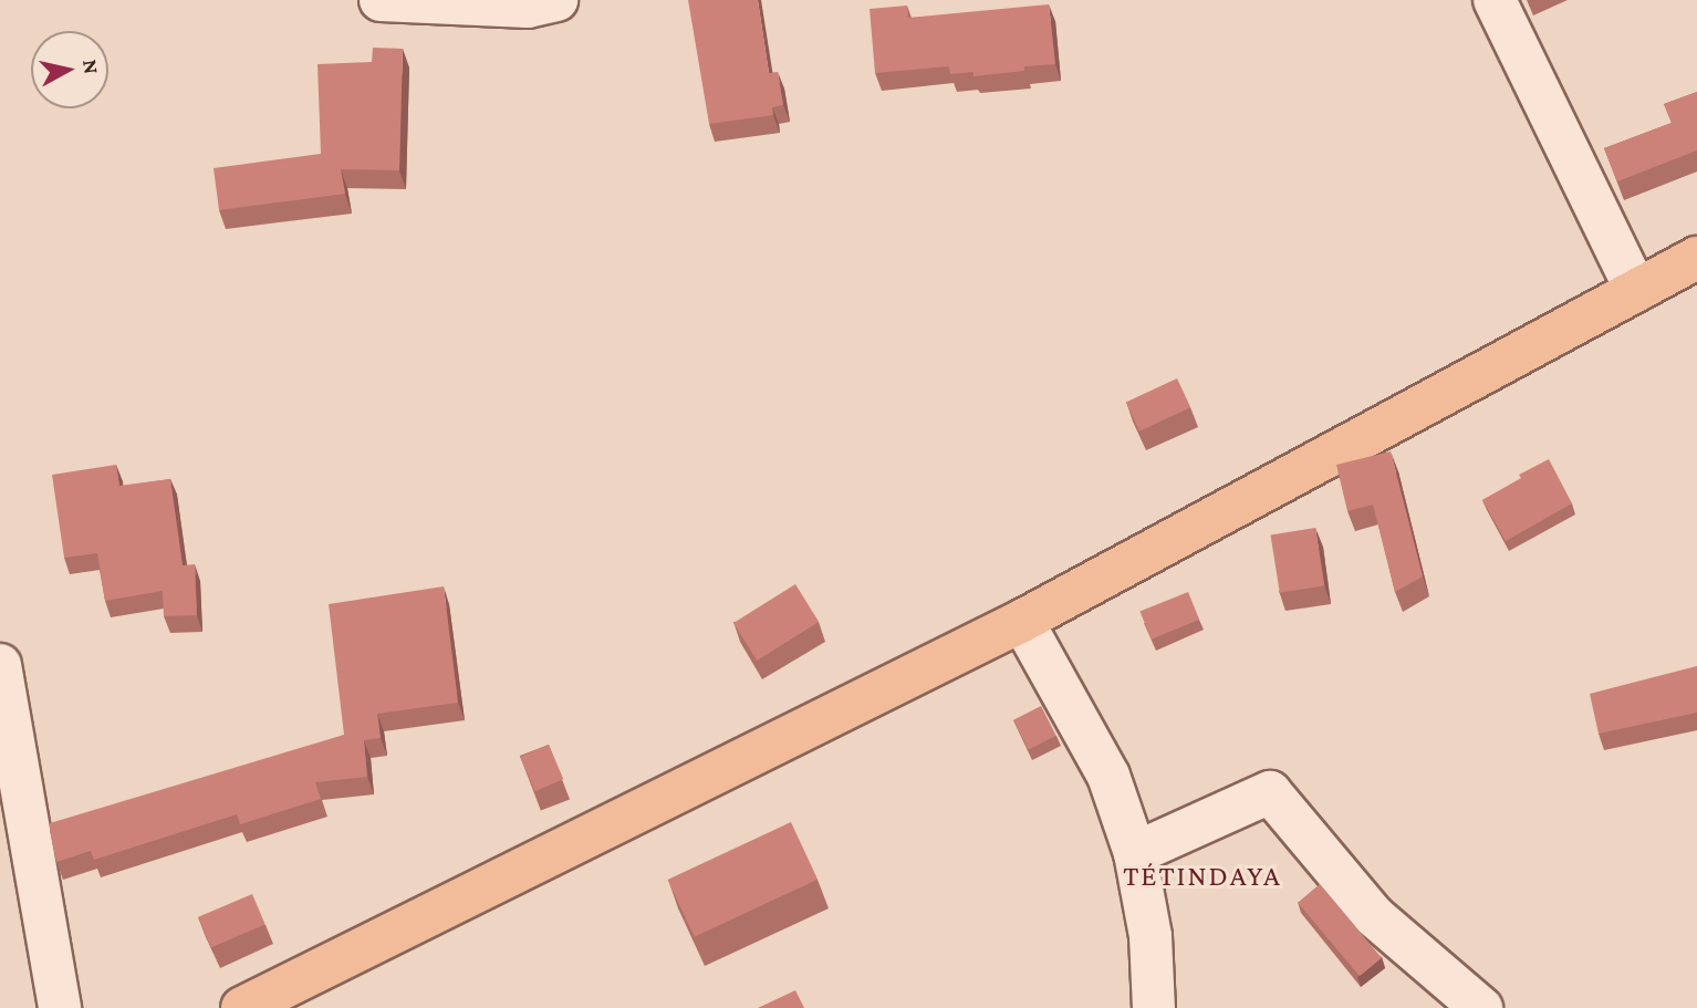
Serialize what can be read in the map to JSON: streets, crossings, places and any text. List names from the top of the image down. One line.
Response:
{"districts":["TÉTINDAYA"],"north":"right"}
